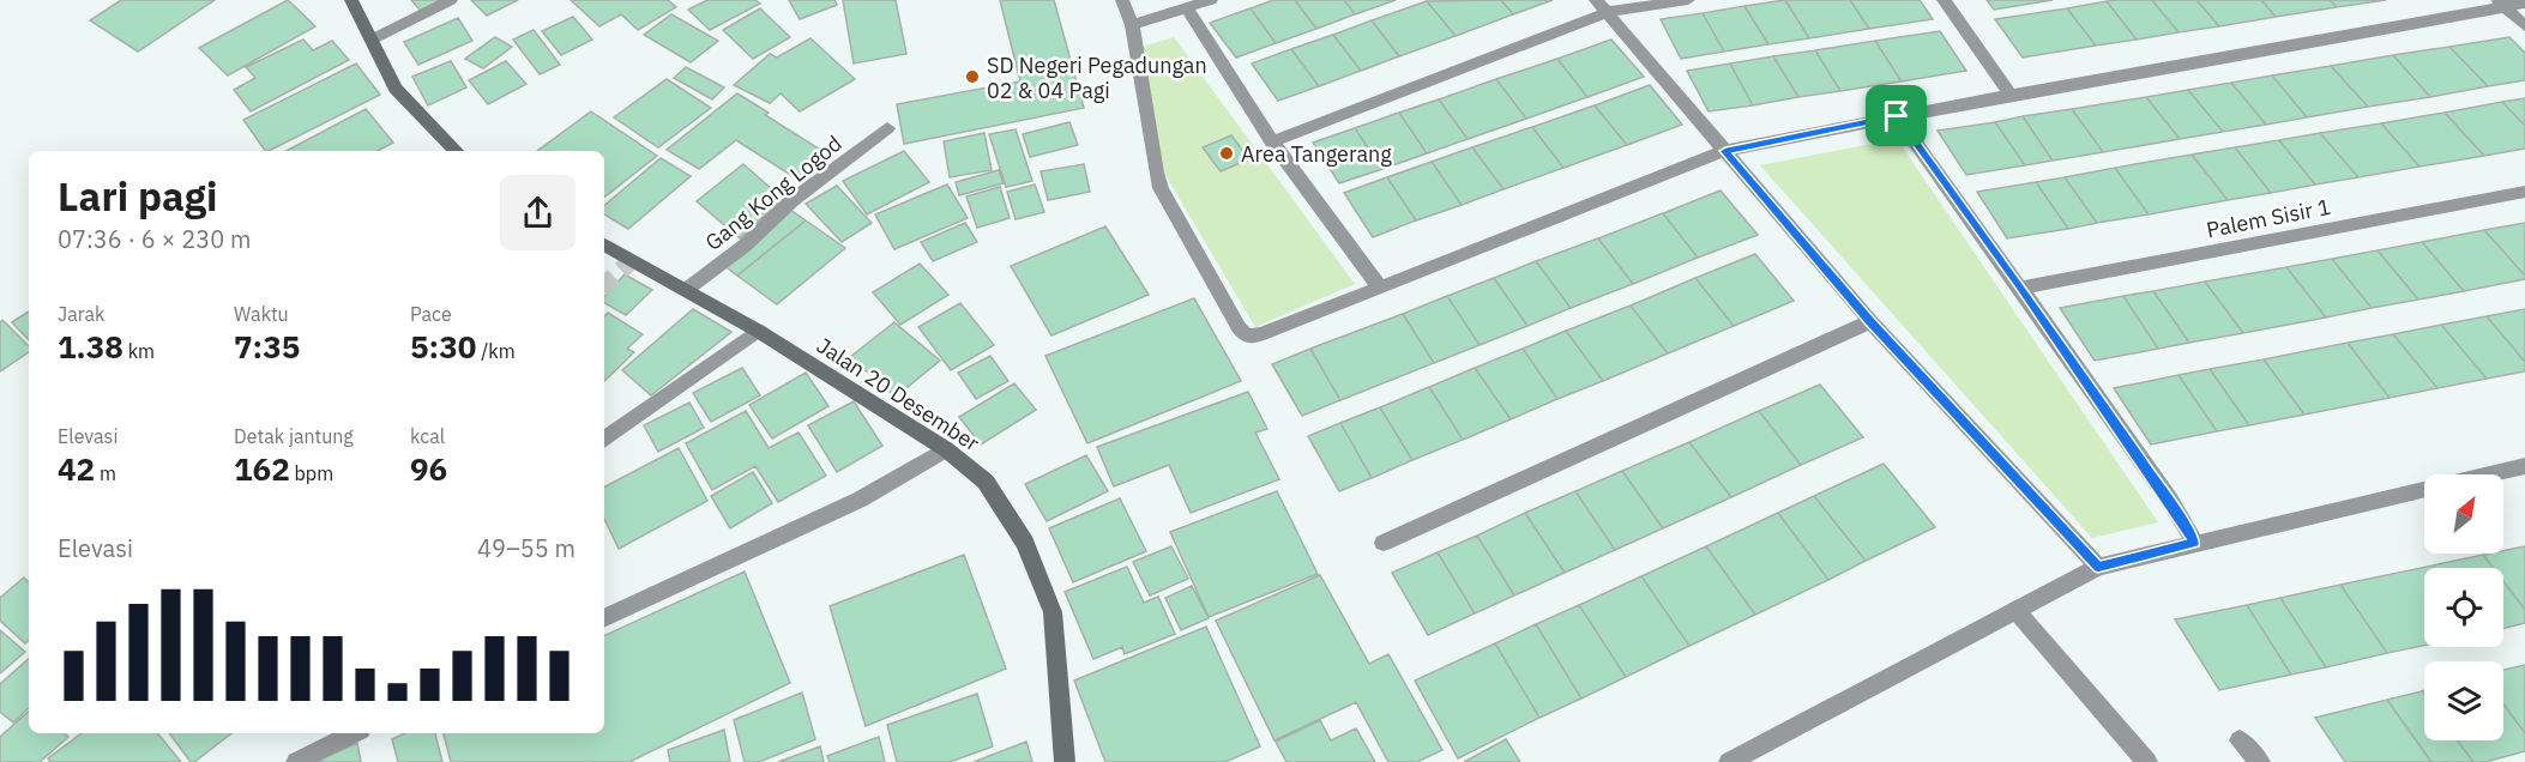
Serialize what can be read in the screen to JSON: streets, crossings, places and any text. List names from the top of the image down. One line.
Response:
{"streets":{"street":["Gang Kong Logod","Palem Sisir 1","Jalan 20 Desember"]},"crossings":[["Gang Kong Logod","Jalan 20 Desember"]],"places":["SD Negeri Pegadungan 02 & 04 Pagi","Area Tangerang"],"north":"top right","page":{"heading":["Lari pagi","07:36 · 6 × 230 m"],"stats":[["Jarak","1.38 km"],["Waktu","7:35"],["Pace","5:30 /km"],["Elevasi","42 m"],["Detak jantung","162 bpm"],["kcal","96"]],"chart":["Elevasi","49–55 m"]}}
